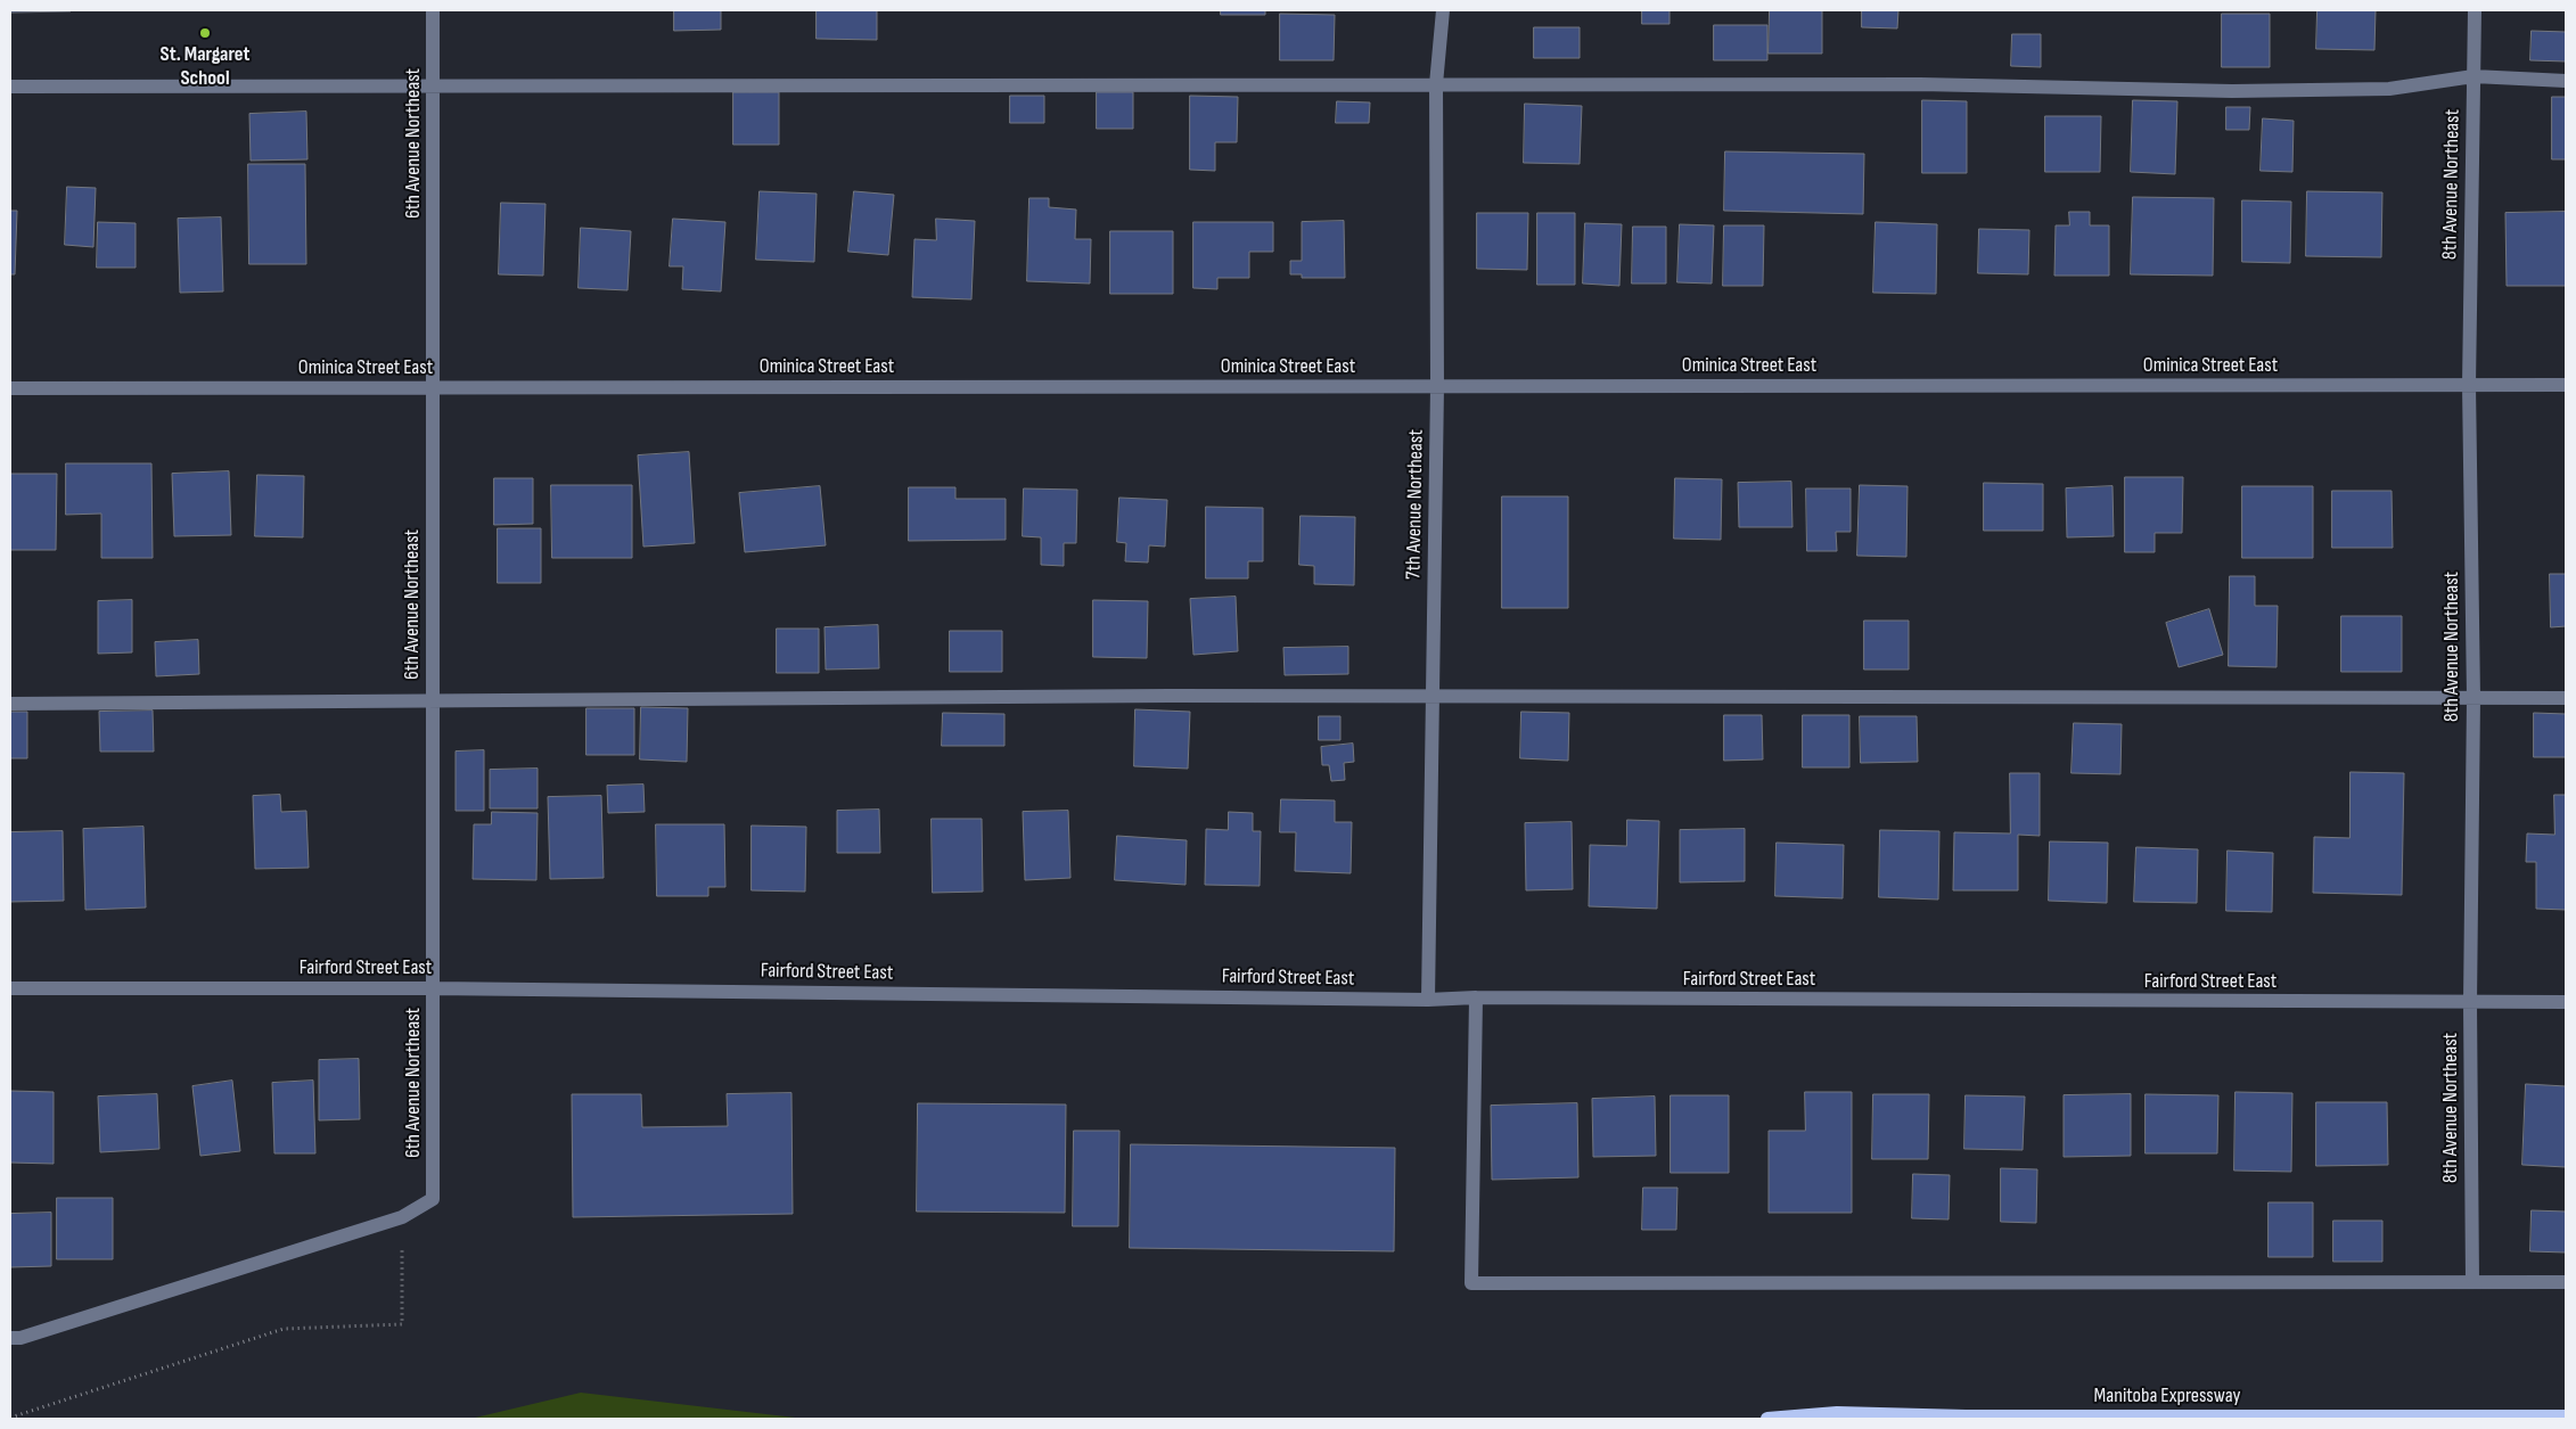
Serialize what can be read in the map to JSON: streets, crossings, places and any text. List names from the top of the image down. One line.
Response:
{"streets":{"main road":["Manitoba Expressway"],"street":["6th Avenue Northeast","8th Avenue Northeast","Ominica Street East","7th Avenue Northeast","Fairford Street East"]},"crossings":[["6th Avenue Northeast","Ominica Street East"],["6th Avenue Northeast","Fairford Street East"],["8th Avenue Northeast","Ominica Street East"],["8th Avenue Northeast","Fairford Street East"],["Ominica Street East","7th Avenue Northeast"],["7th Avenue Northeast","Fairford Street East"]],"places":["St. Margaret School"]}
